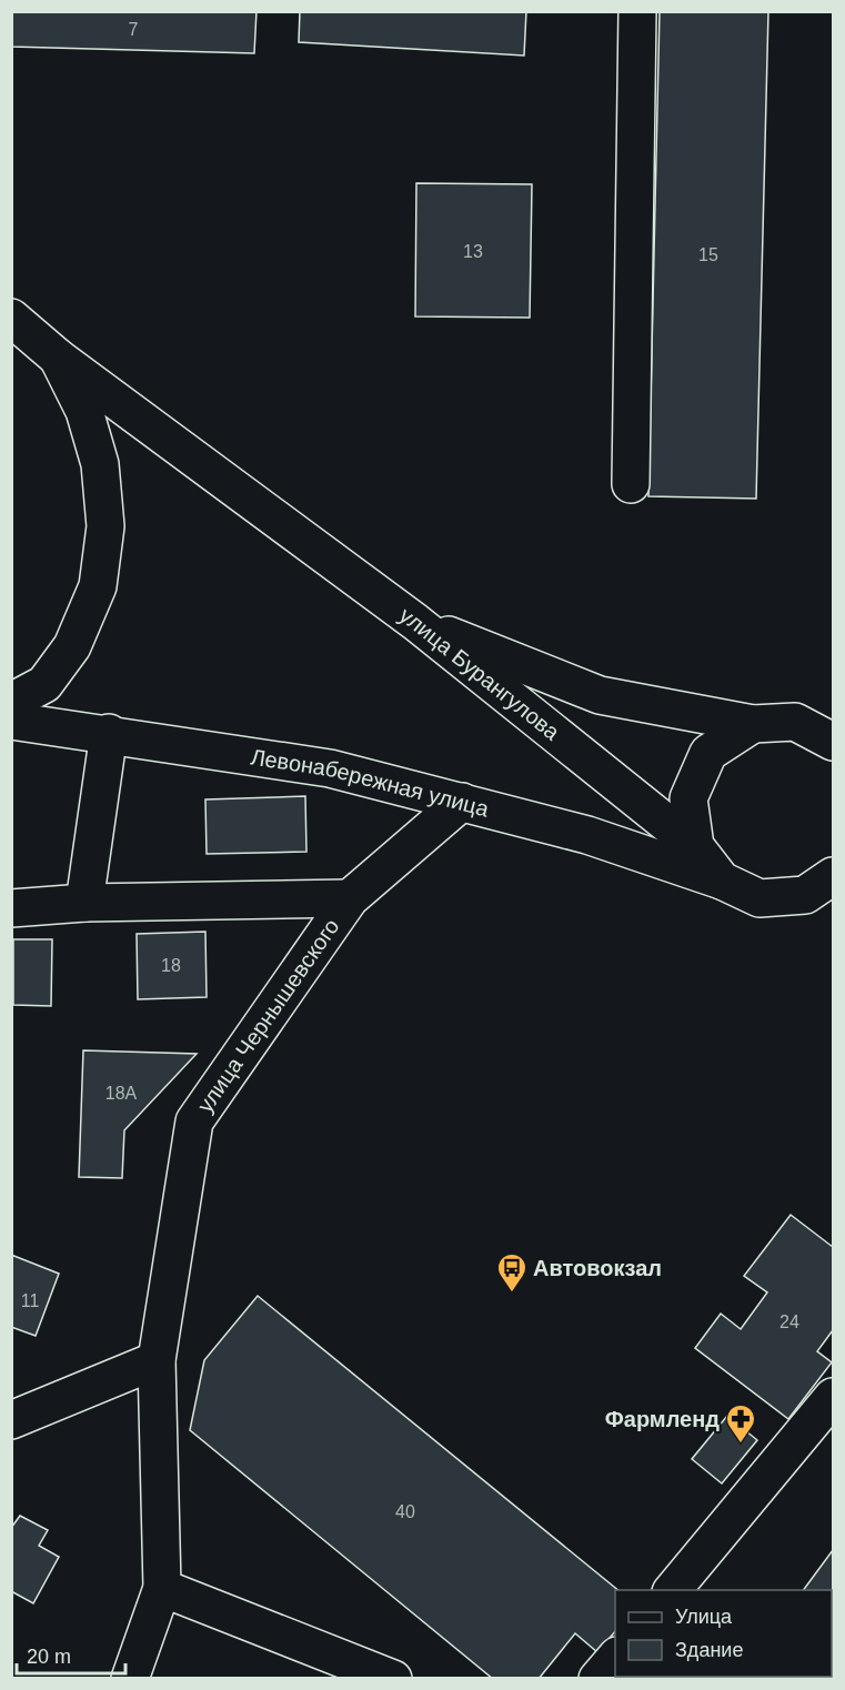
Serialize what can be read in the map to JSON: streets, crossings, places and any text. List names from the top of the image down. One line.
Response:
{"streets":{"street":["улица Бурангулова","Левонабережная улица","улица Чернышевского"]},"crossings":[["улица Бурангулова","Левонабережная улица"],["Левонабережная улица","улица Чернышевского"]],"places":{"bus stop":["Автовокзал"],"pharmacy":["Фармленд"]},"house_numbers":["7","13","15","18","18А","11","24","40"],"legend":["Улица","Здание"],"scale_bar":"20 m"}
